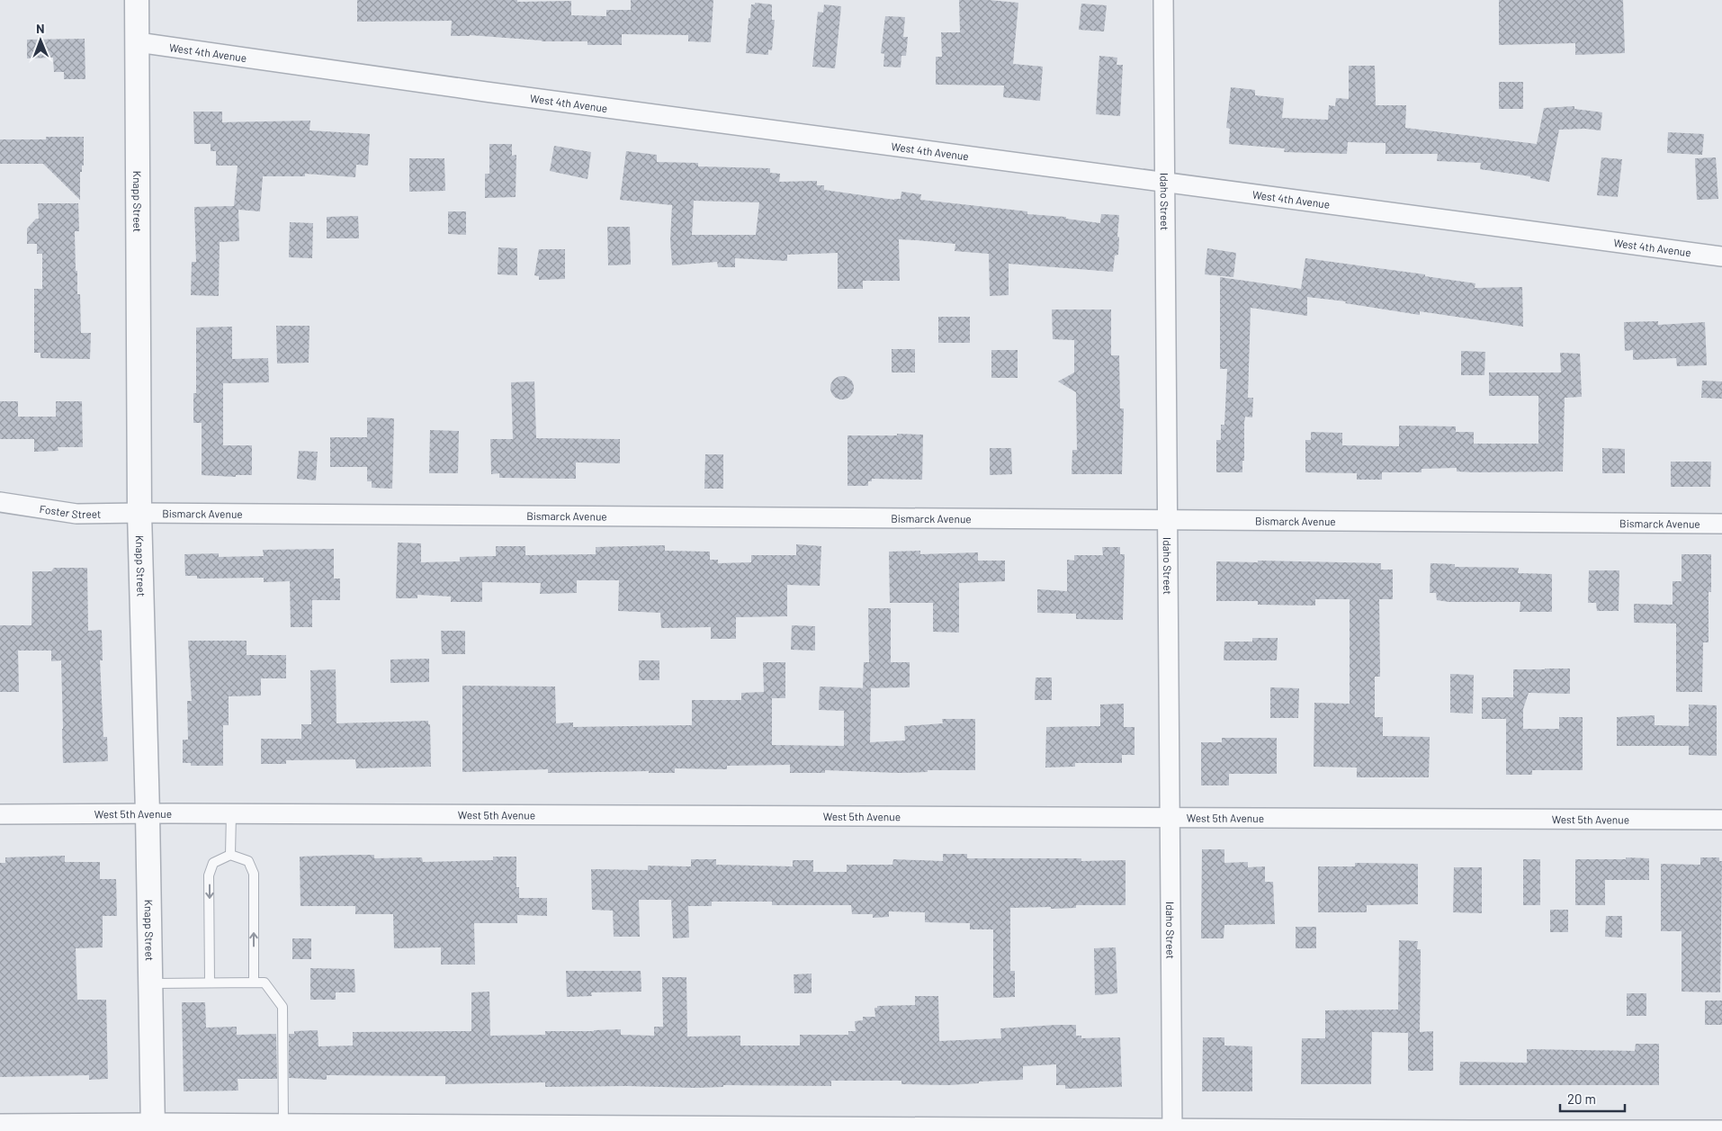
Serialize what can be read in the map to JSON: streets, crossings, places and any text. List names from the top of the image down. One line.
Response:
{"streets":{"street":["West 4th Avenue","Knapp Street","Idaho Street","Foster Street","Bismarck Avenue","West 5th Avenue"]},"crossings":[["West 4th Avenue","Knapp Street"],["West 4th Avenue","Idaho Street"],["Knapp Street","Foster Street"],["Knapp Street","Bismarck Avenue"],["Knapp Street","West 5th Avenue"],["Idaho Street","Bismarck Avenue"],["Idaho Street","West 5th Avenue"],["Foster Street","Bismarck Avenue"]],"scale_bar":"20 m","north":"top"}
